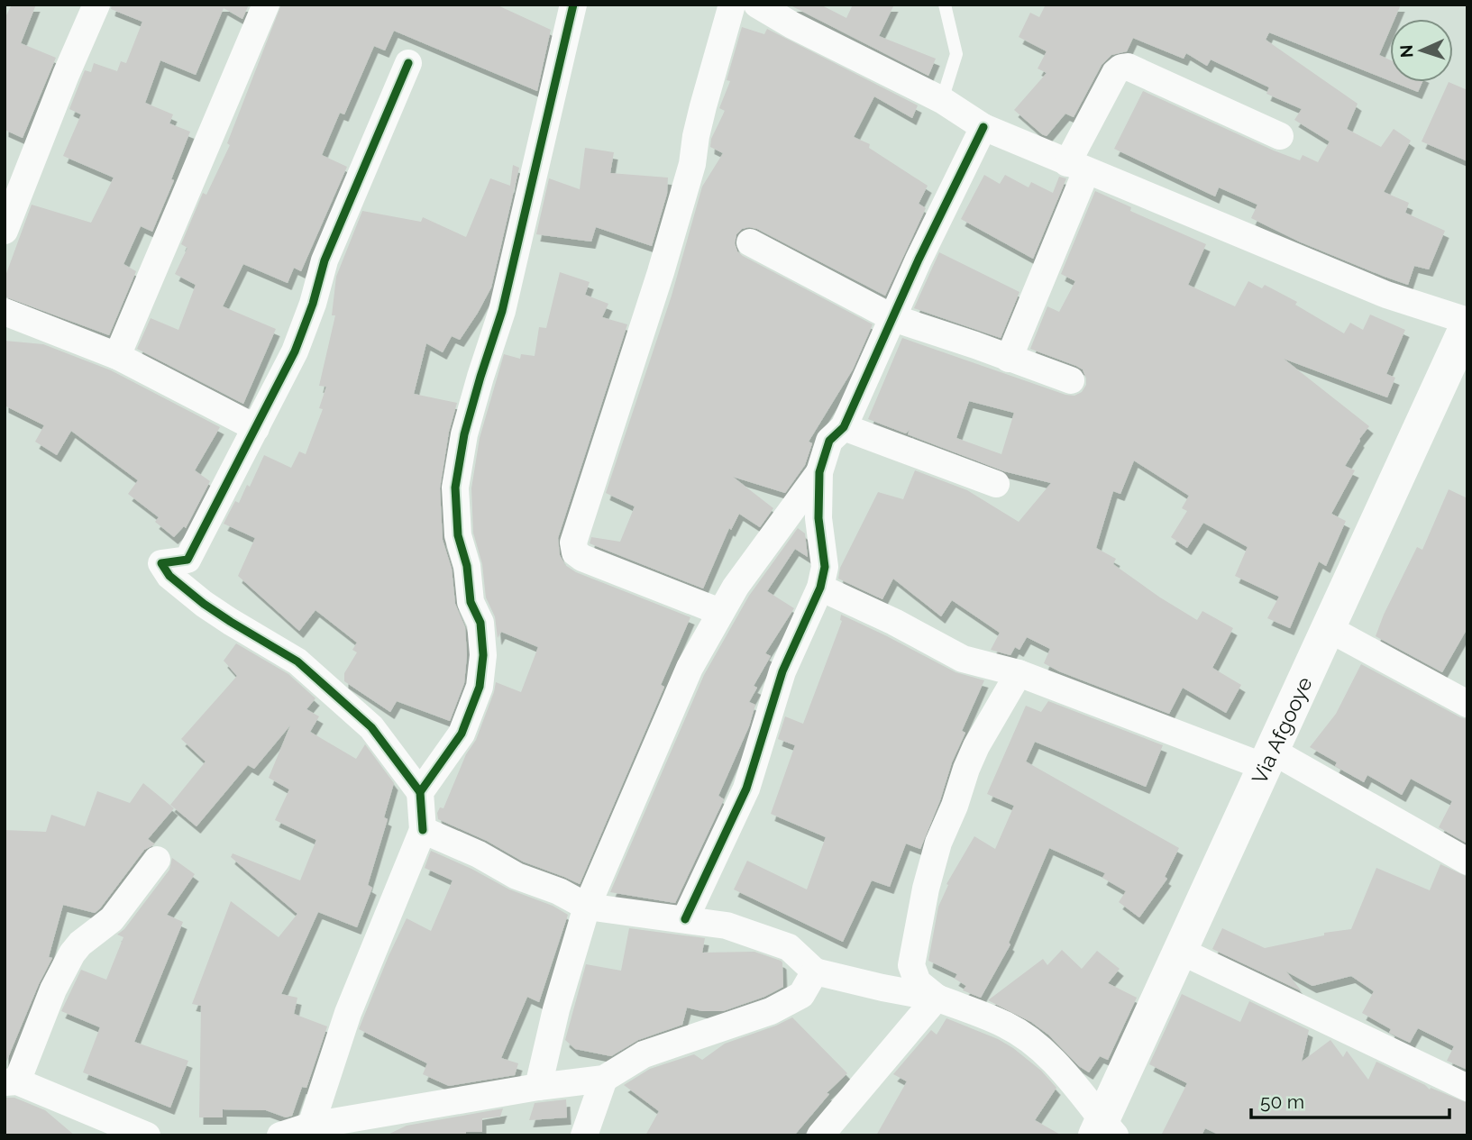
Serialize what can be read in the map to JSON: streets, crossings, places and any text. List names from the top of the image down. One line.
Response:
{"streets":{"main road":["Via Afgooye"]},"scale_bar":"50 m","north":"left"}
